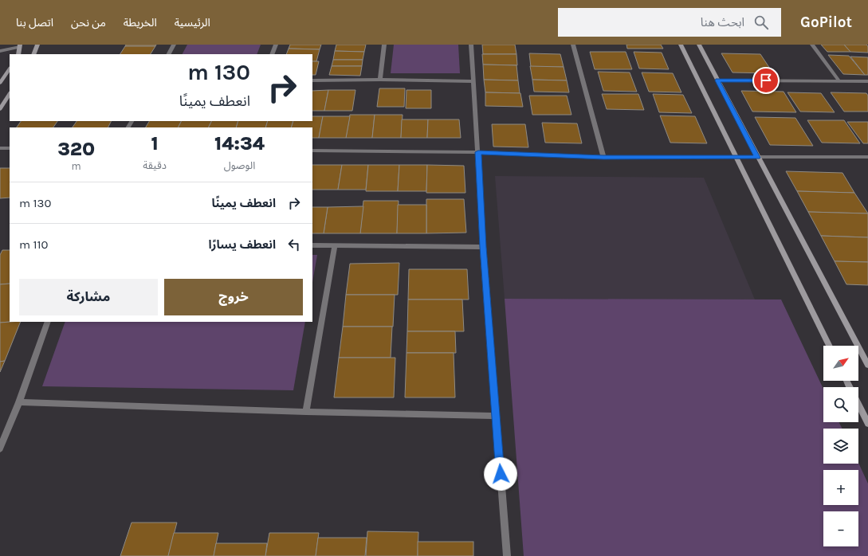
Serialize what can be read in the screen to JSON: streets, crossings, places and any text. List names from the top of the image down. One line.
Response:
{"north":"top right","page":{"header":"GoPilot","search":"ابحث هنا","nav":["الرئيسية","الخريطة","من نحن","اتصل بنا"],"turn":["130 m","انعطف يمينًا"],"eta":["14:34","الوصول","1","دقيقة","320","m"],"list":[{"name":"انعطف يمينًا","value":"130 m"},{"name":"انعطف يسارًا","value":"110 m"}],"buttons":["خروج","مشاركة"],"map_buttons":["+","−"]}}
